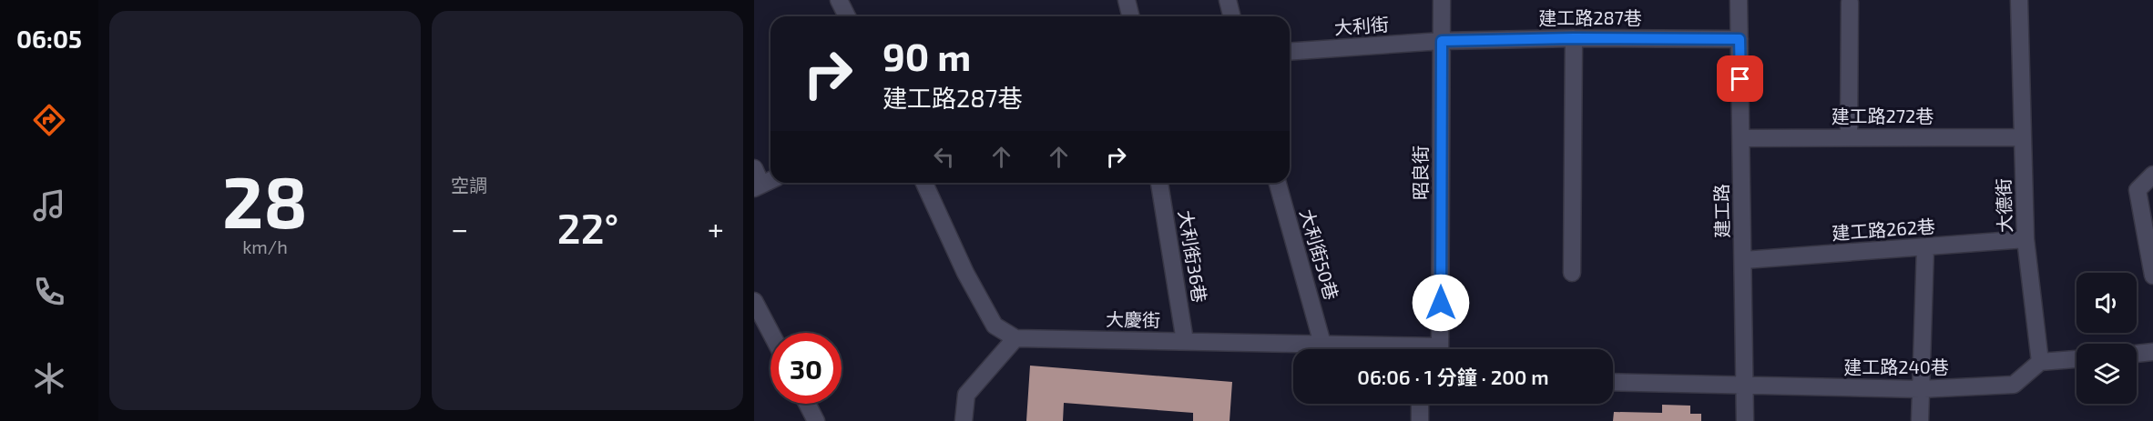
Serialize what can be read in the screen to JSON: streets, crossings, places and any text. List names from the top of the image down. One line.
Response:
{"streets":{"street":["建工路287巷","大利街","建工路272巷","昭良街","大德街","建工路","建工路262巷","大利街50巷","大利街36巷","大慶街","建工路240巷"]},"crossings":[["建工路287巷","大利街"],["建工路287巷","昭良街"],["建工路287巷","建工路"],["大利街","昭良街"],["建工路272巷","大德街"],["建工路272巷","建工路"],["大德街","建工路262巷"],["大德街","建工路240巷"],["建工路","建工路262巷"],["建工路","建工路240巷"],["大利街50巷","大慶街"],["大利街36巷","大慶街"]],"page":{"tabs":"06:05","tile":[["28","km/h"],"空調"],"turn":["90 m","建工路287巷"],"heat":["−","22°","+"],"limit":"30","trip":"06:06 · 1 分鐘 · 200 m"}}
